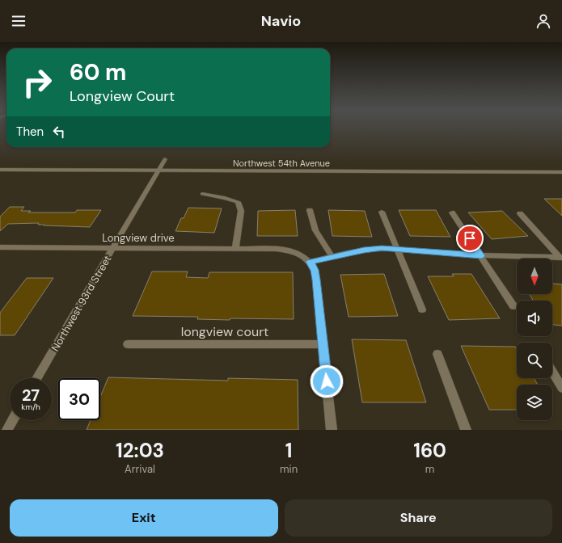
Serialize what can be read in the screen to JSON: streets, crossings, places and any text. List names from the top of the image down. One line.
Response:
{"streets":{"street":["Northwest 54th Avenue","Longview drive","Northwest 93rd Street","longview court"]},"crossings":[["Northwest 54th Avenue","Northwest 93rd Street"],["Longview drive","Northwest 93rd Street"]],"north":"bottom","page":{"header":"Navio","turn":["60 m","Longview Court"],"then":"Then","speed":"27 km/h","limit":"30","eta":["12:03","Arrival","1","min","160","m"],"buttons":["Exit","Share"]}}
